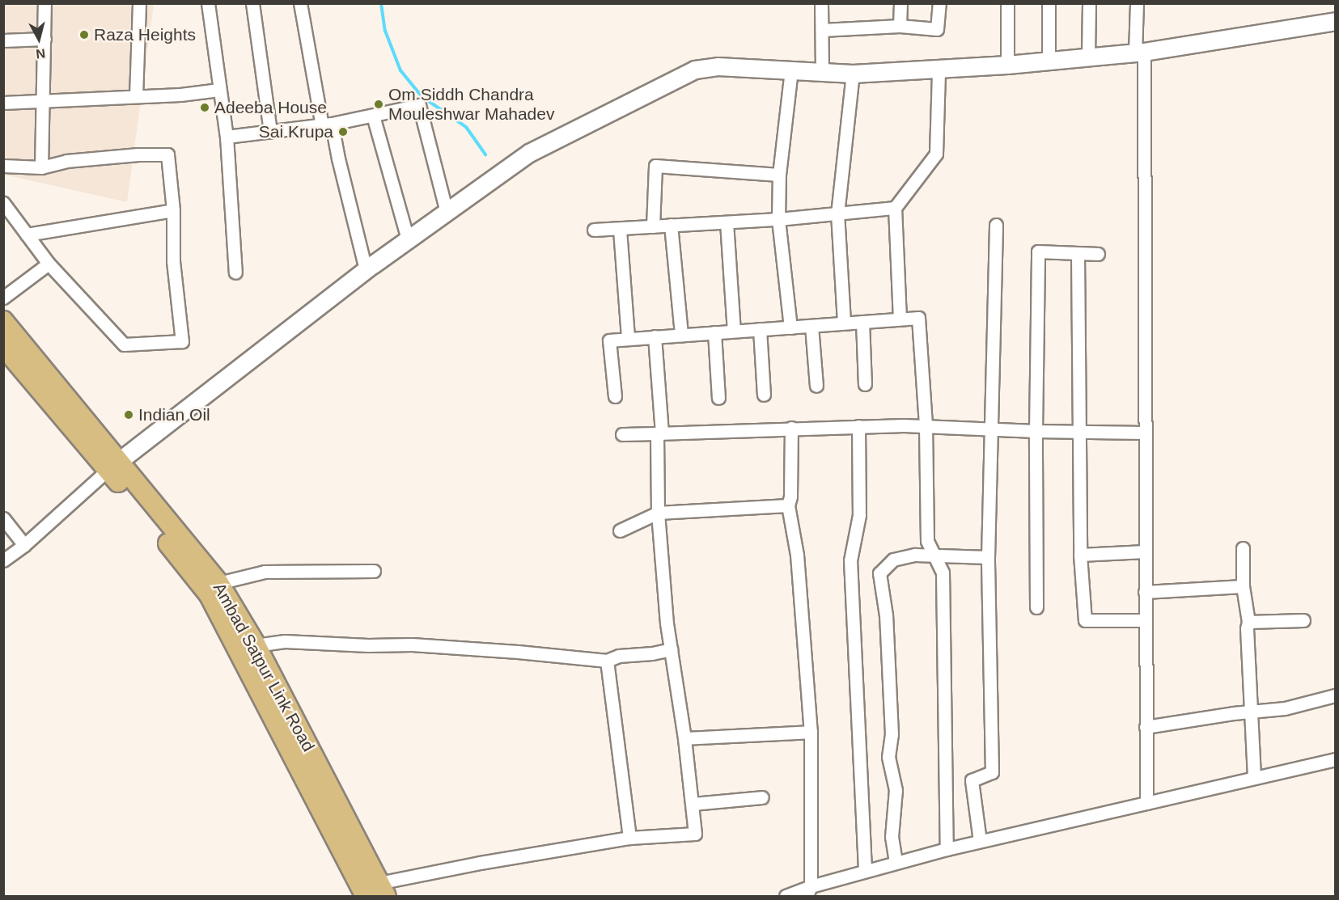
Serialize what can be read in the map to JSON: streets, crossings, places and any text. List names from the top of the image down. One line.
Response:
{"streets":{"main road":["Ambad Satpur Link Road"]},"places":["Raza Heights","Om Siddh Chandra Mouleshwar Mahadev","Adeeba House","Sai Krupa","Indian Oil"],"north":"bottom"}
